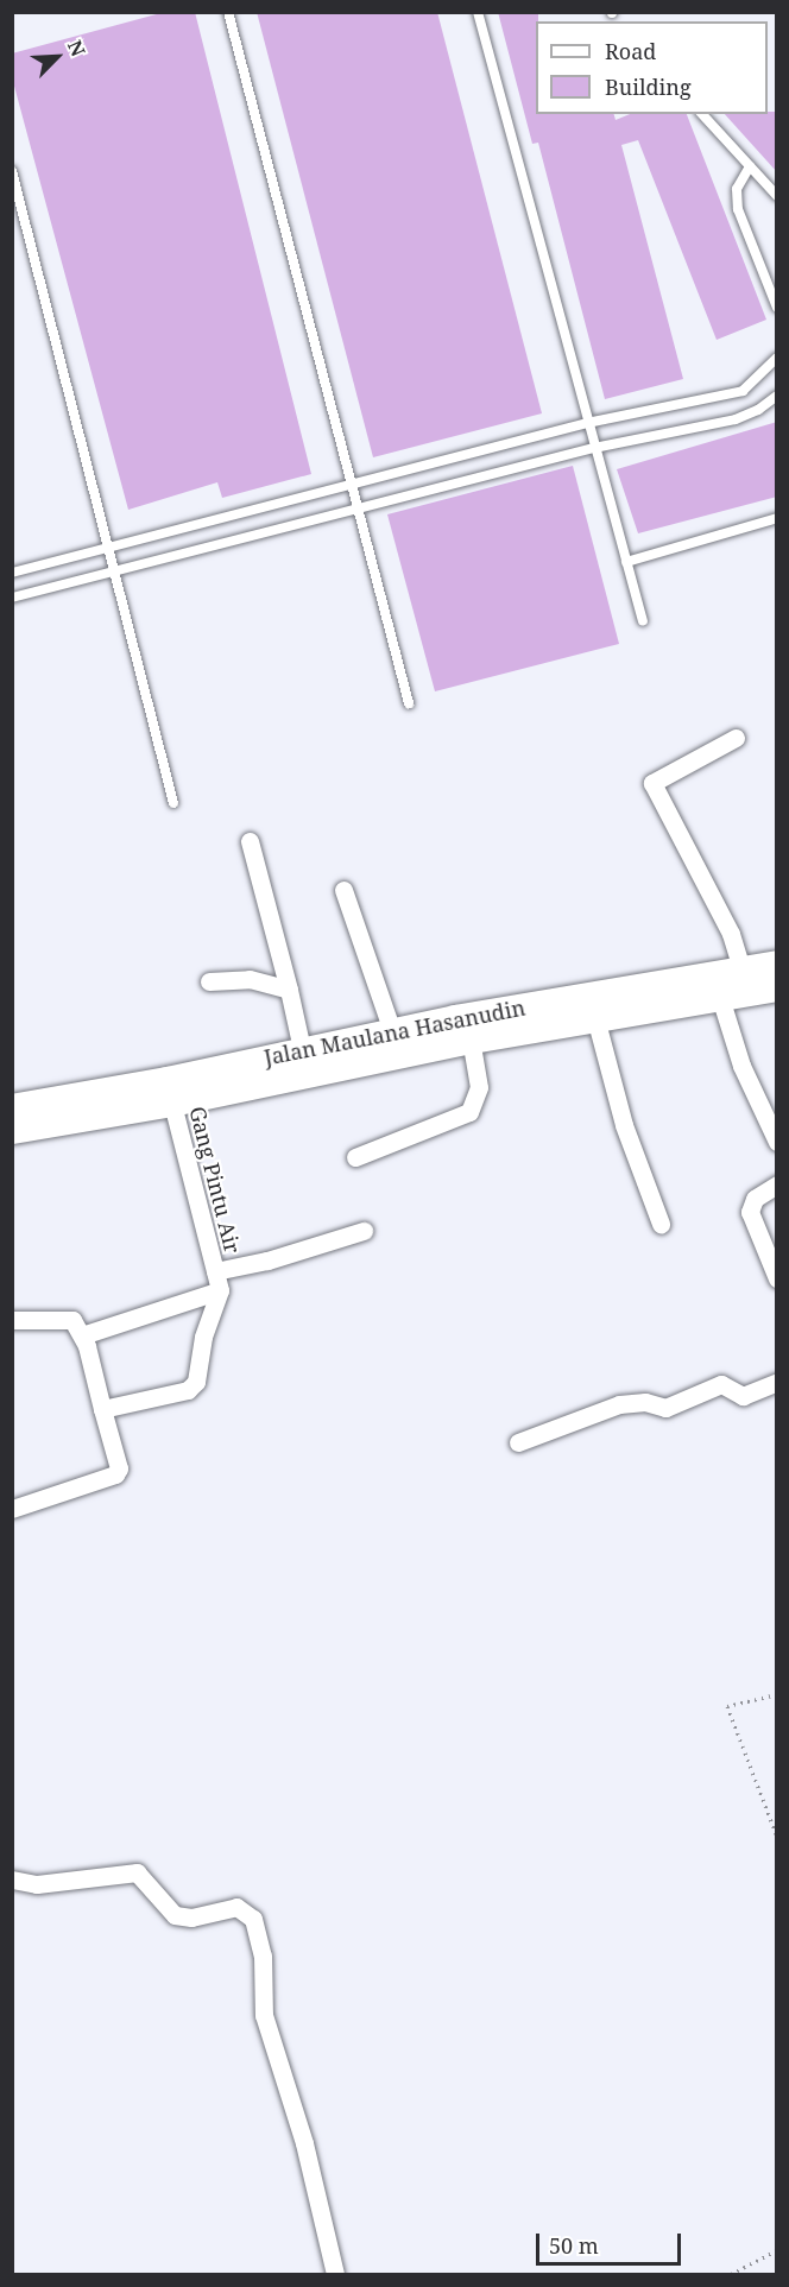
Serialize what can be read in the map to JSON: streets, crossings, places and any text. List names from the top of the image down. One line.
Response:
{"streets":{"street":["Jalan Maulana Hasanudin","Gang Pintu Air"]},"crossings":[["Jalan Maulana Hasanudin","Gang Pintu Air"]],"legend":["Road","Building"],"scale_bar":"50 m","north":"top right"}
